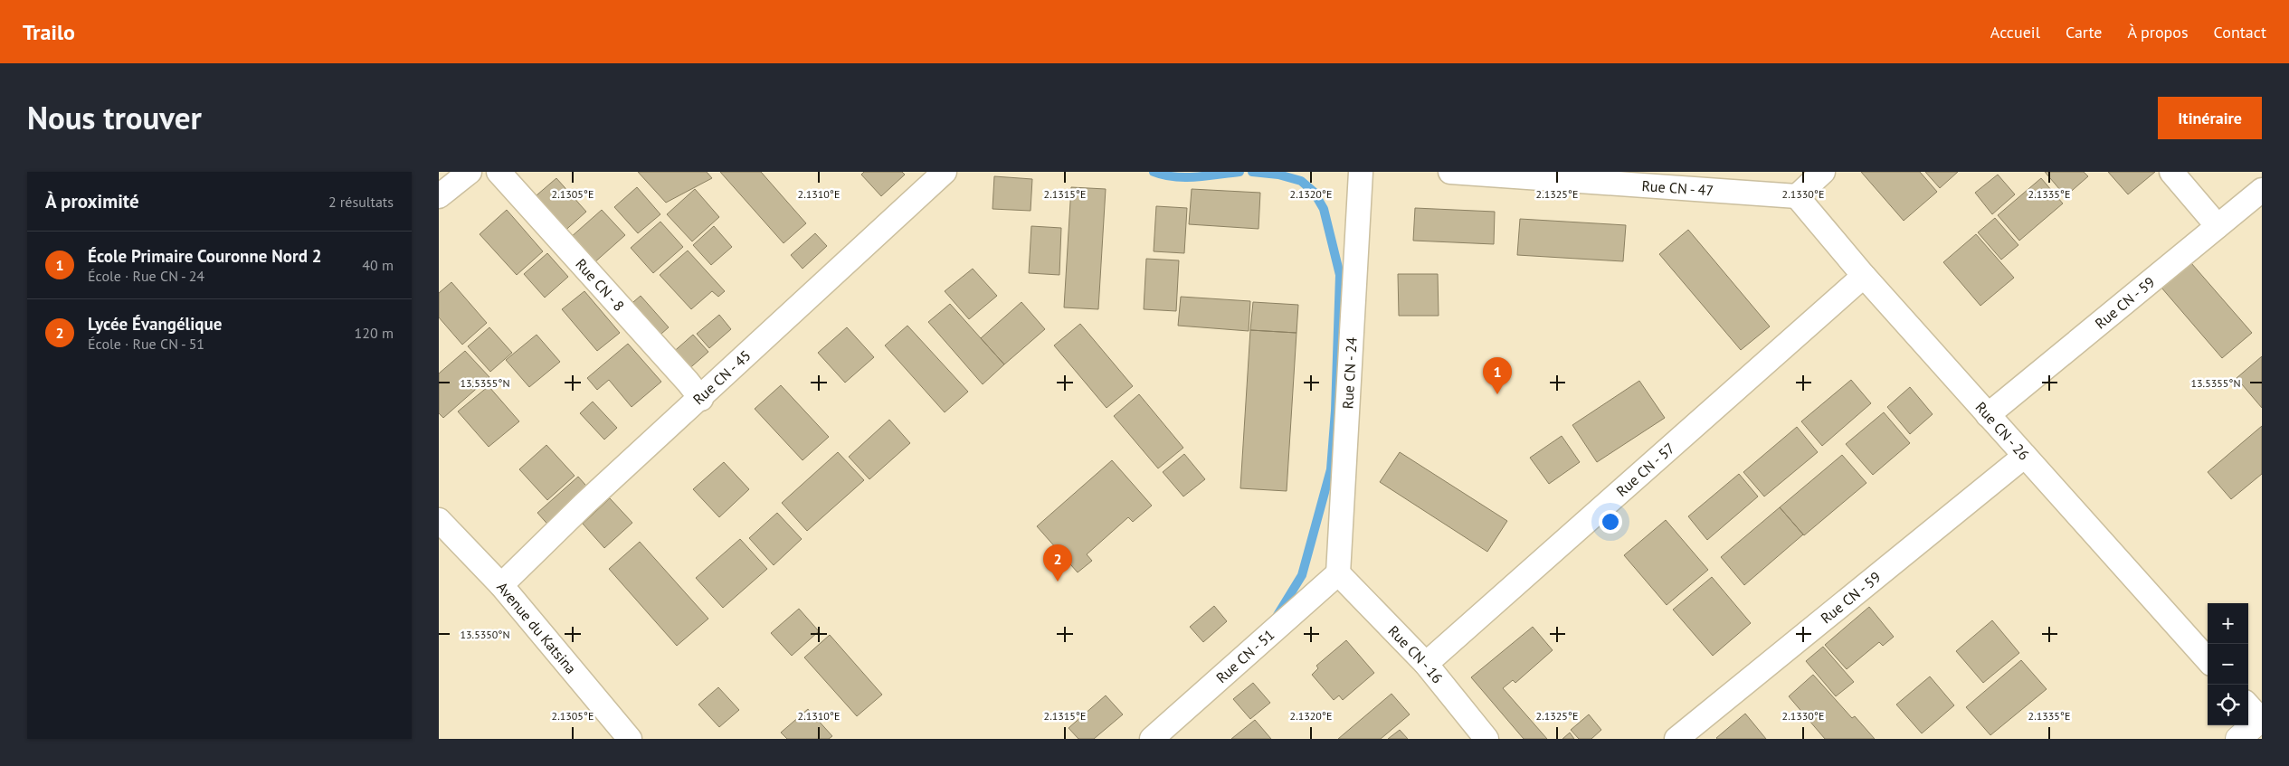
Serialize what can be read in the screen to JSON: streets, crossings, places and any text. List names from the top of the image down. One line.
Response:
{"streets":{"street":["Rue CN - 47","Rue CN - 8","Rue CN - 59","Rue CN - 24","Rue CN - 45","Rue CN - 26","Rue CN - 57","Avenue du Katsina","Rue CN - 16","Rue CN - 51"]},"crossings":[["Rue CN - 47","Rue CN - 26"],["Rue CN - 8","Rue CN - 45"],["Rue CN - 59","Rue CN - 26"],["Rue CN - 24","Rue CN - 16"],["Rue CN - 24","Rue CN - 51"],["Rue CN - 45","Avenue du Katsina"],["Rue CN - 26","Rue CN - 57"],["Rue CN - 57","Rue CN - 16"],["Rue CN - 16","Rue CN - 51"]],"page":{"header":"Trailo","nav":["Accueil","Carte","À propos","Contact"],"title":"Nous trouver","buttons":"Itinéraire","heading":["À proximité","2 résultats"],"list":[{"mark":"1","name":"École Primaire Couronne Nord 2","note":"École · Rue CN - 24","value":"40 m"},{"mark":"2","name":"Lycée Évangélique","note":"École · Rue CN - 51","value":"120 m"}],"pins":["1","2"],"map_buttons":["+","−"]},"coordinates":["2.1305°E","2.1310°E","2.1315°E","2.1320°E","2.1325°E","2.1330°E","2.1335°E","13.5355°N","13.5350°N"]}
